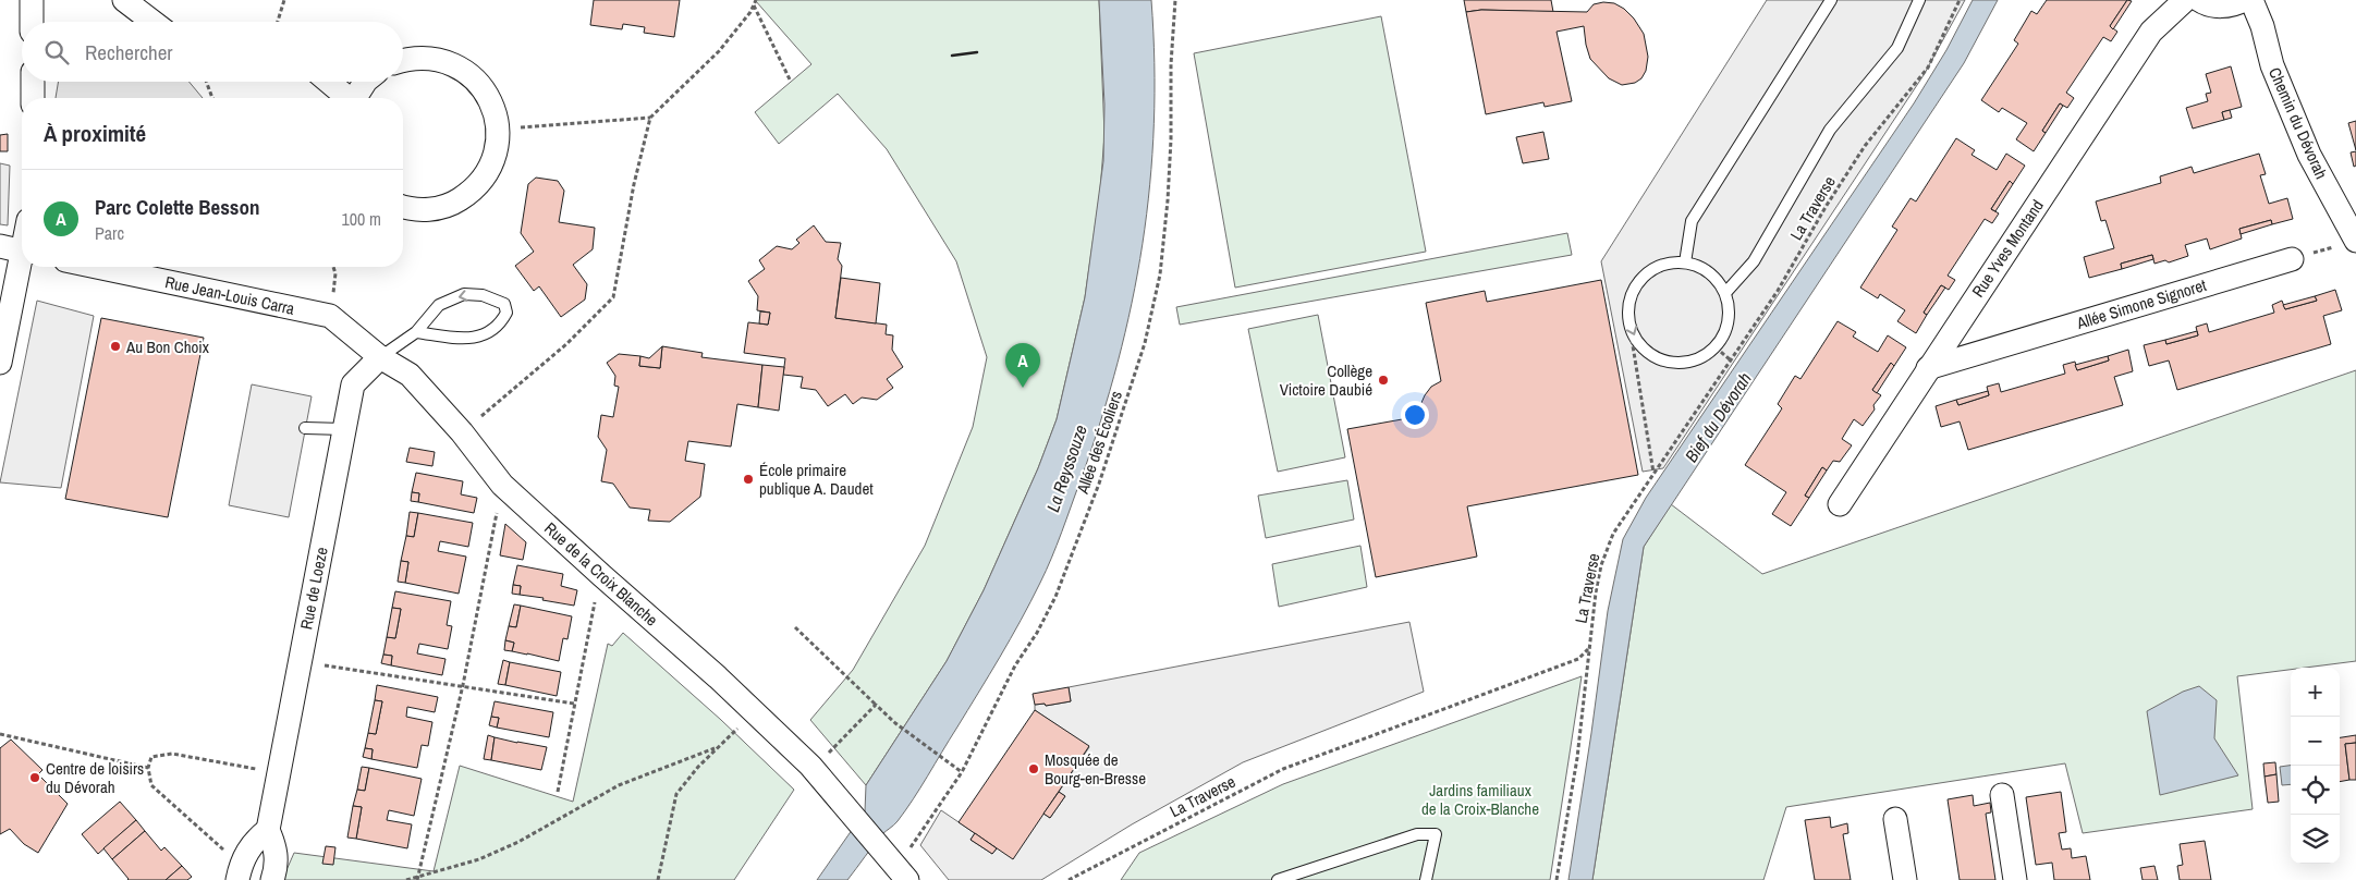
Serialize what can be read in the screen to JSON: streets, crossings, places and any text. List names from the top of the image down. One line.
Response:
{"streets":{"street":["Chemin du Dévorah","Rue Yves Montand","Rue Jean-Louis Carra","Allée Simone Signoret","Rue de la Croix Blanche","Rue de Loeze"],"path":["La Traverse","Allée des Écoliers"]},"crossings":[["Rue Yves Montand","Allée Simone Signoret"],["Rue Jean-Louis Carra","Rue de la Croix Blanche"],["Rue de la Croix Blanche","Rue de Loeze"]],"water":["Bief du Dévorah","La Reyssouze"],"parks":["Jardins familiaux de la Croix-Blanche"],"places":["Au Bon Choix","Collège Victoire Daubié","École primaire publique A. Daudet","Mosquée de Bourg-en-Bresse","Centre de loisirs du Dévorah"],"page":{"search":"Rechercher","heading":"À proximité","list":[{"mark":"A","name":"Parc Colette Besson","note":"Parc","value":"100 m"}],"pins":"A","map_buttons":["+","−"]}}
